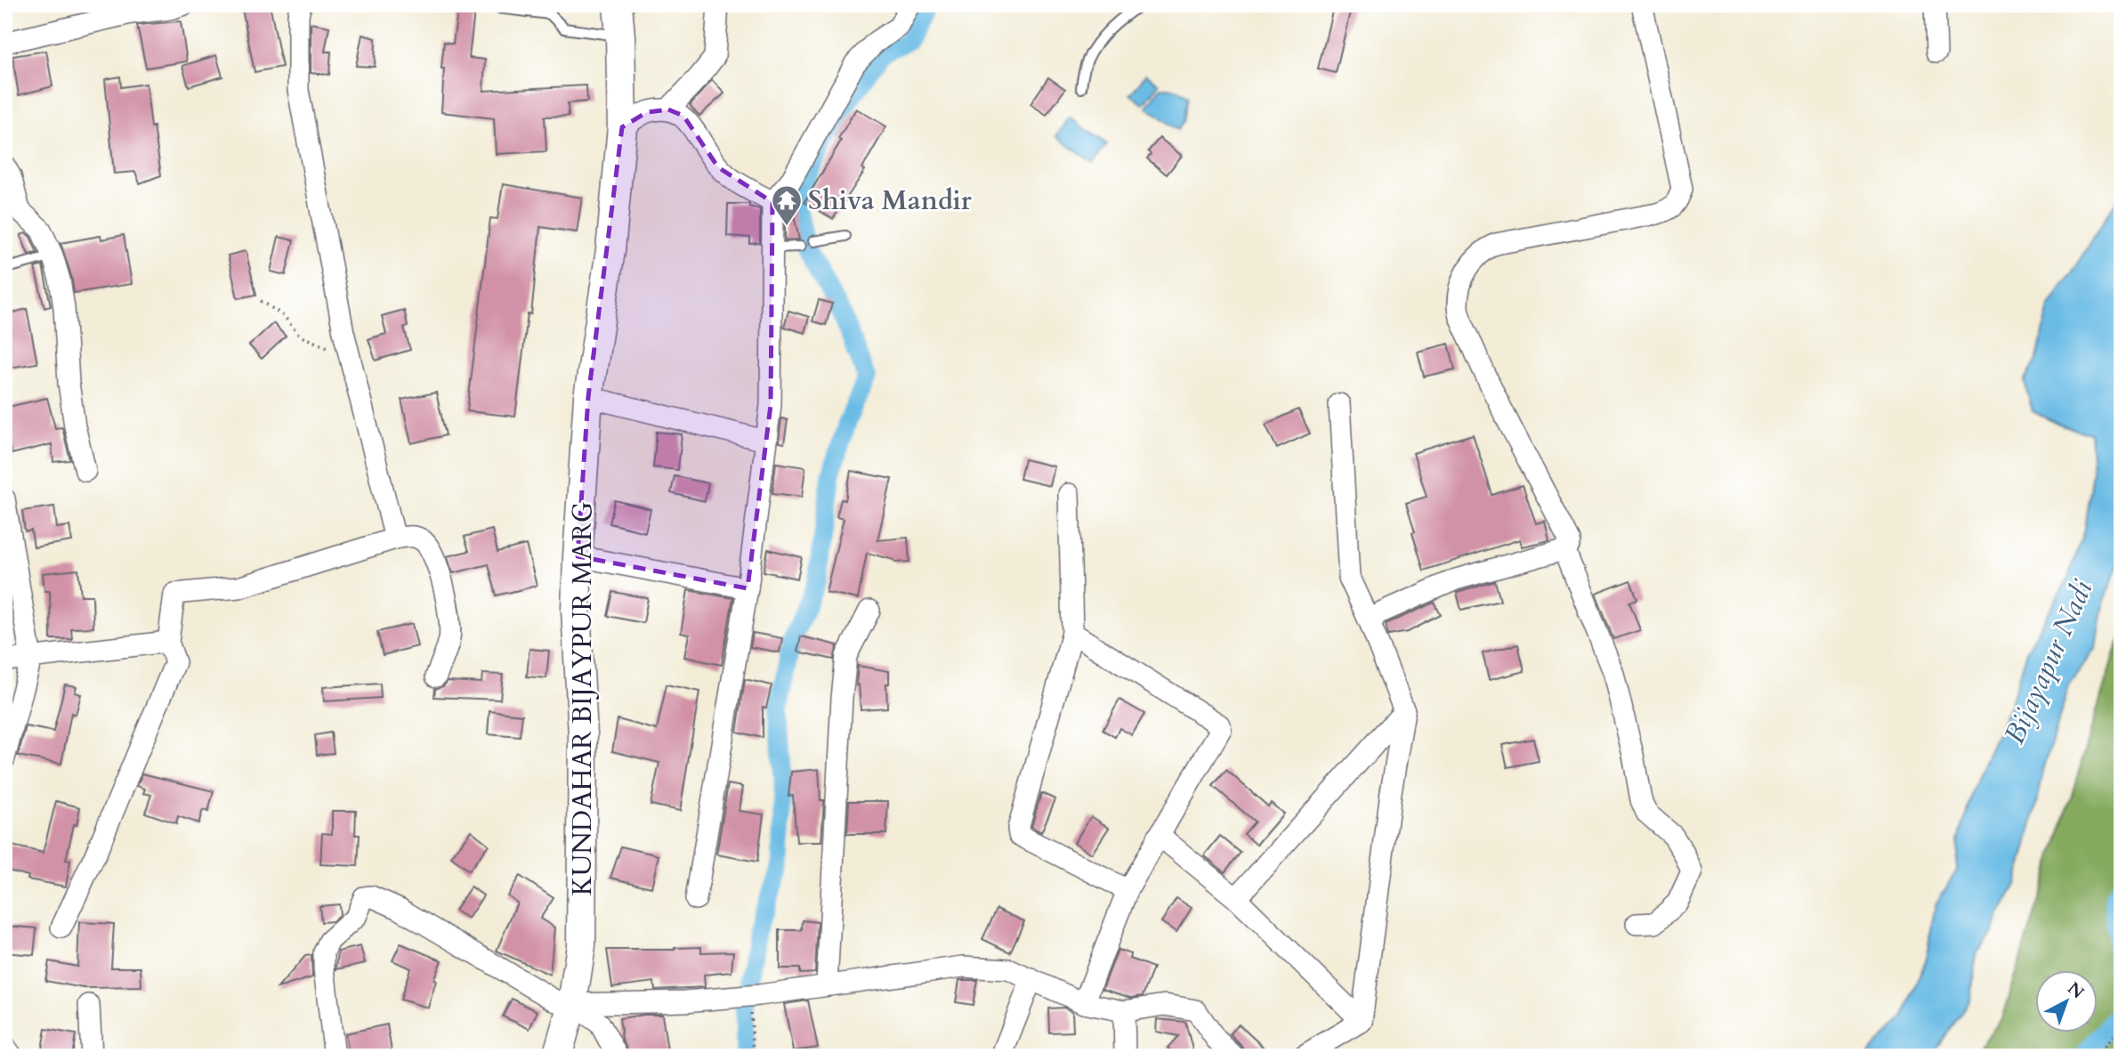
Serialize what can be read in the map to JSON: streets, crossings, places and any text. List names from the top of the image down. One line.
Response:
{"streets":{"main road":["KUNDAHAR BIJAYPUR MARG"]},"water":["Bijayapur Nadi"],"places":{"temple":["Shiva Mandir"]},"north":"top right"}
